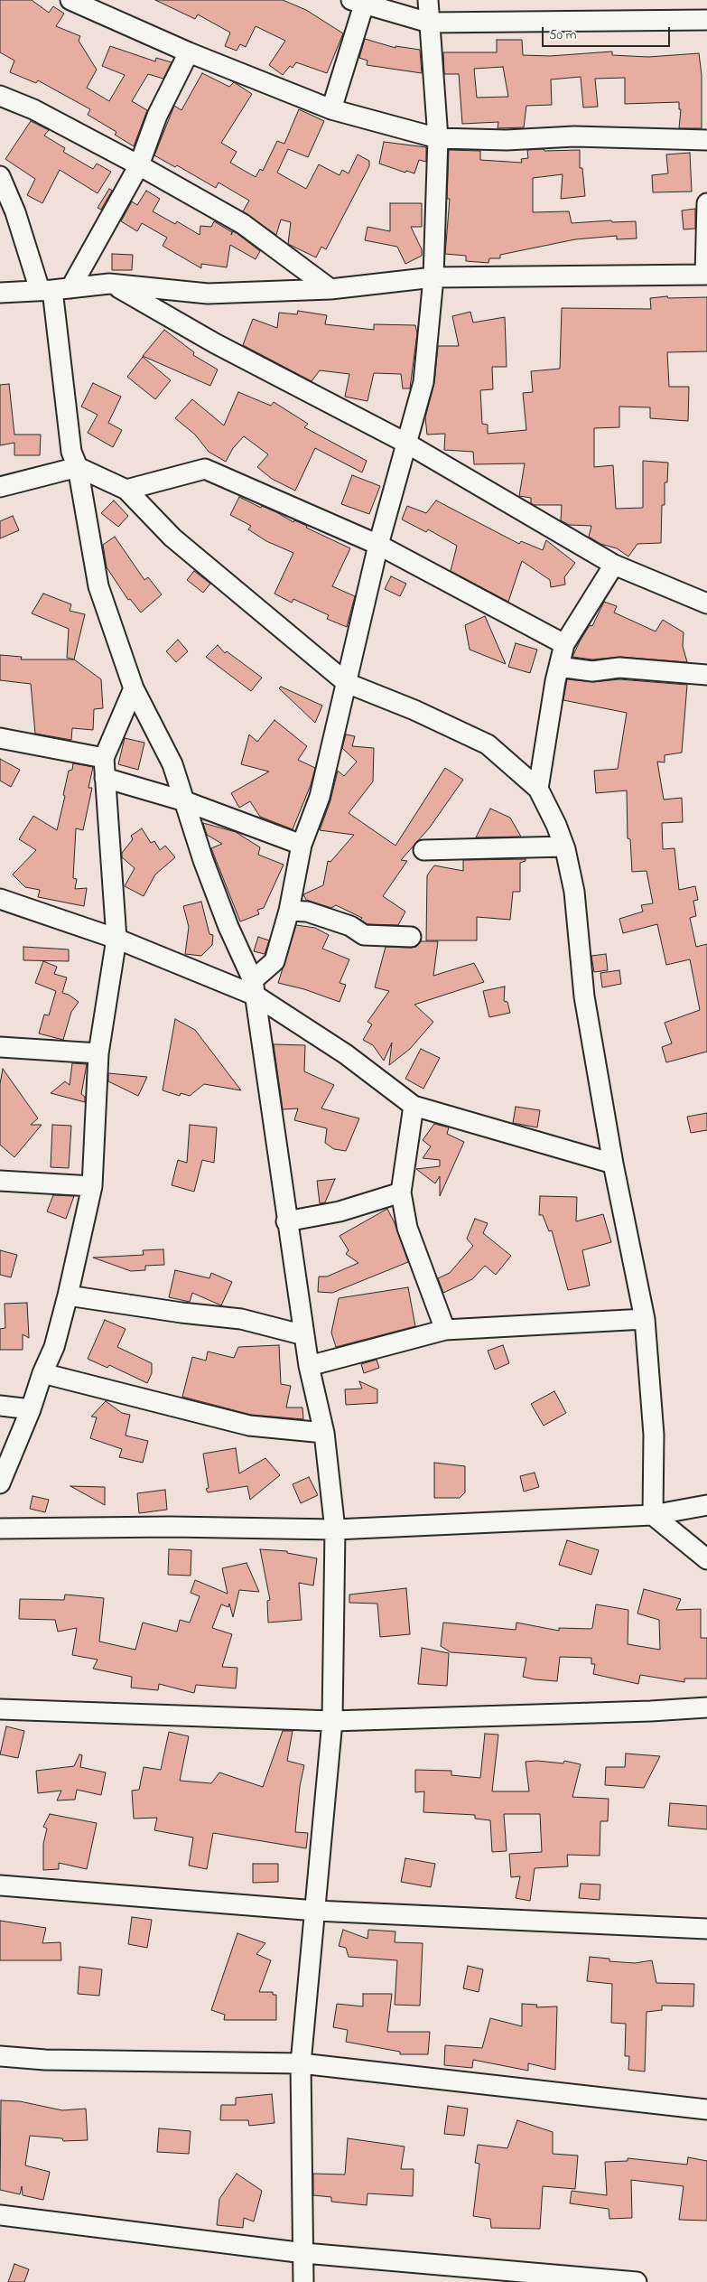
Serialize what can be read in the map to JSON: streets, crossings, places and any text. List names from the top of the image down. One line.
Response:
{"scale_bar":"50 m"}
